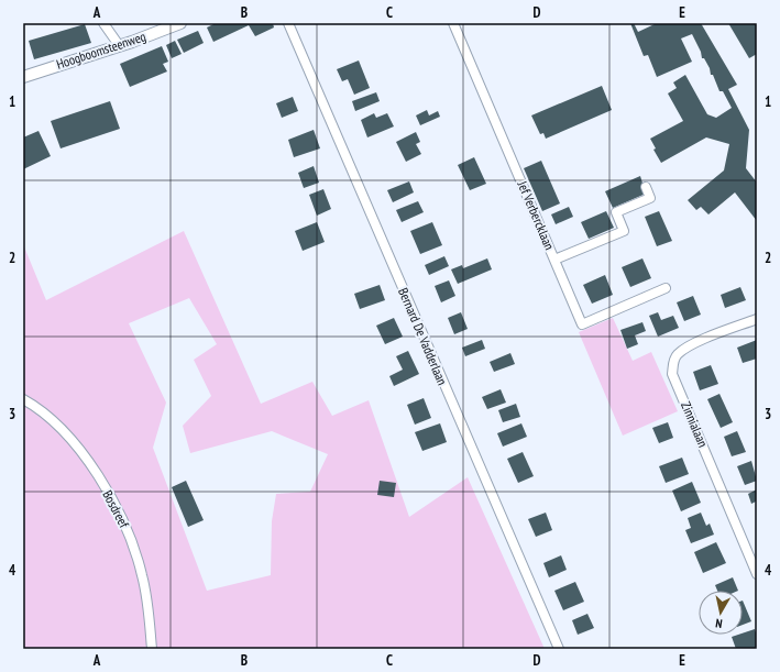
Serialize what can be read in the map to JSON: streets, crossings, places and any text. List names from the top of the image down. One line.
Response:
{"streets":{"street":["Hoogboomsteenweg","Jef Verbercklaan","Bernard De Vadderlaan","Zinnialaan","Bosdreef"]},"north":"bottom","grid":{"columns":["A","B","C","D","E"],"rows":["1","2","3","4"]}}
